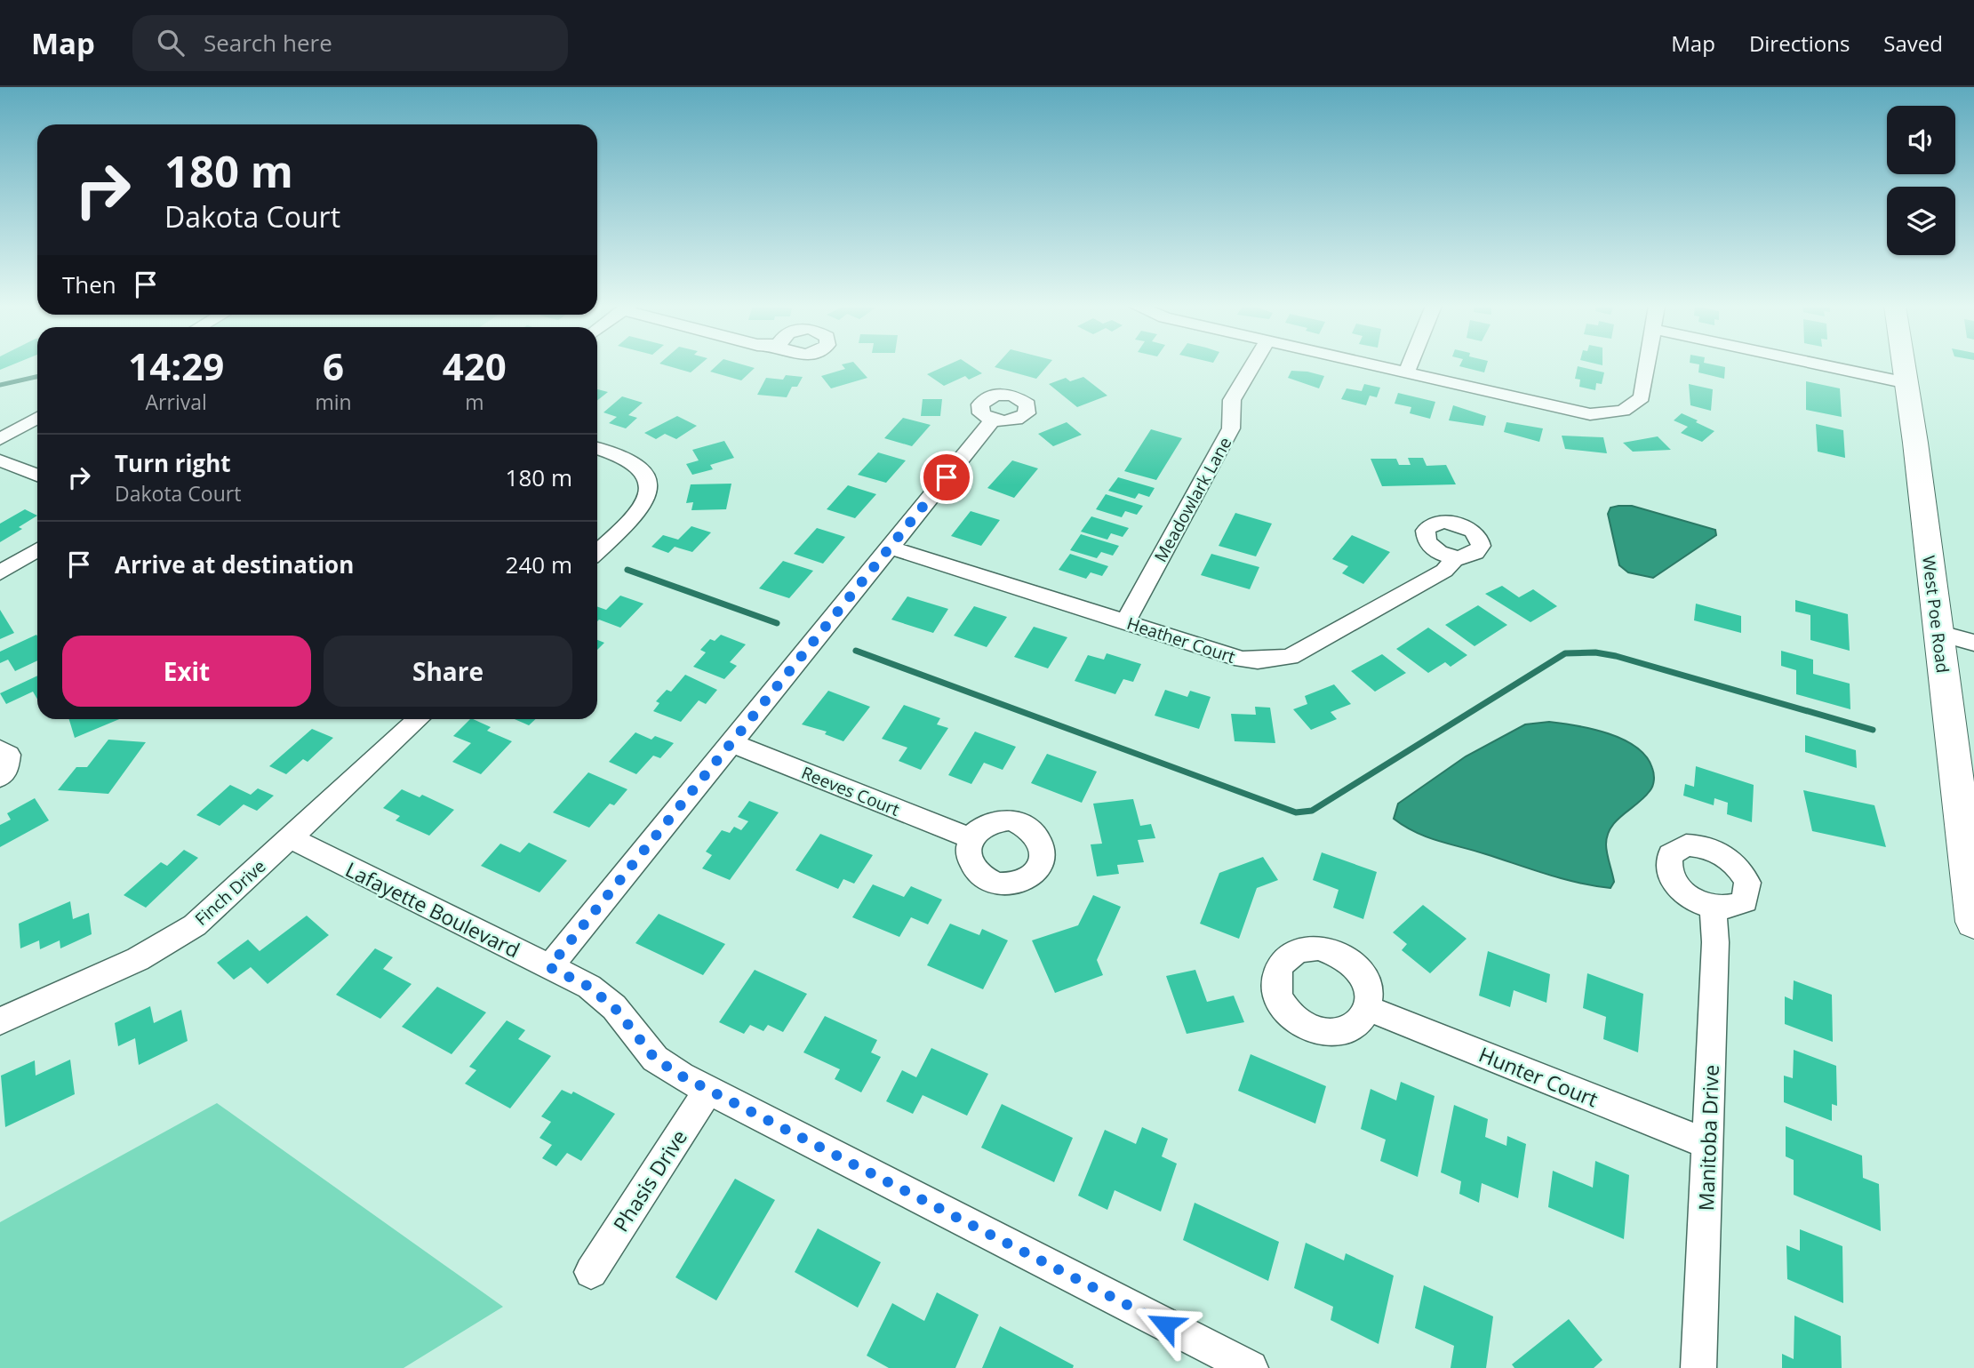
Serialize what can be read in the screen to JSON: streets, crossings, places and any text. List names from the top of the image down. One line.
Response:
{"streets":{"street":["Meadowlark Lane","West Poe Road","Heather Court","Reeves Court","Finch Drive","Lafayette Boulevard","Hunter Court","Manitoba Drive","Phasis Drive"]},"crossings":[["Meadowlark Lane","Heather Court"],["Finch Drive","Lafayette Boulevard"],["Lafayette Boulevard","Phasis Drive"],["Hunter Court","Manitoba Drive"]],"page":{"header":"Map","search":"Search here","nav":["Map","Directions","Saved"],"turn":["180 m","Dakota Court"],"then":"Then","eta":["14:29","Arrival","6","min","420","m"],"list":[{"name":"Turn right","note":"Dakota Court","value":"180 m"},{"name":"Arrive at destination","value":"240 m"}],"buttons":["Exit","Share"]}}
